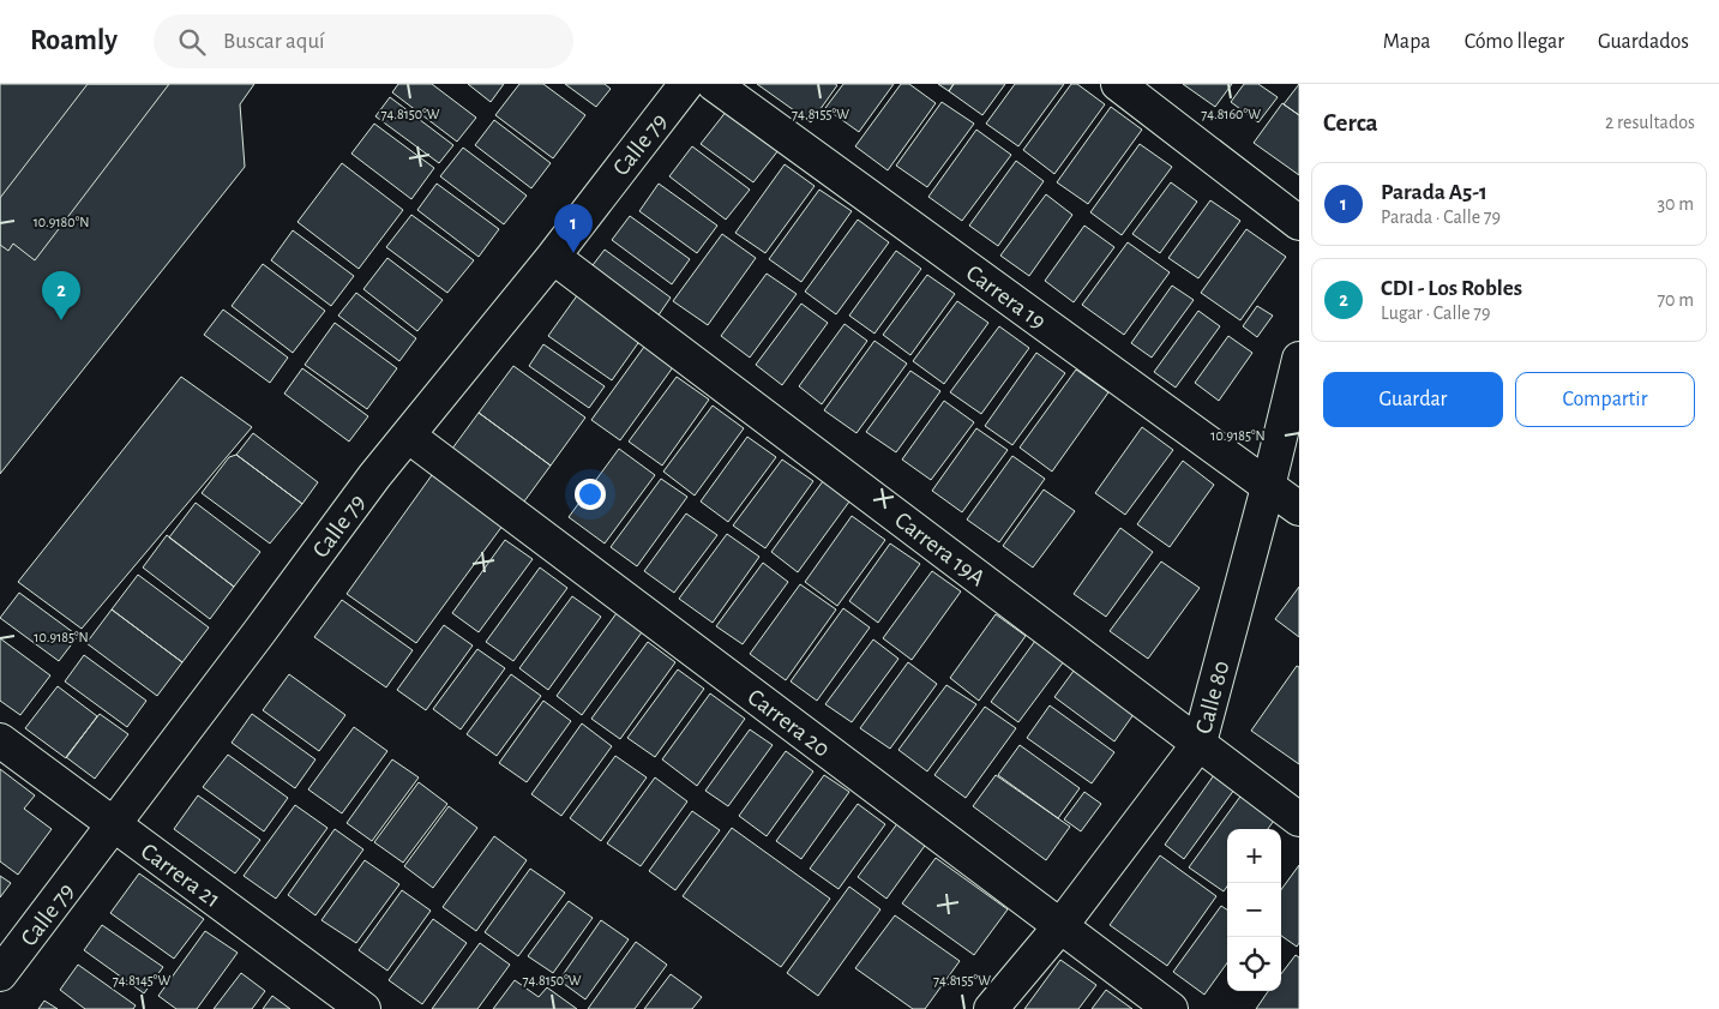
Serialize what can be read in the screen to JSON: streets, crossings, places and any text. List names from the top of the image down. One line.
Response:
{"streets":{"street":["Calle 79","Carrera 19","Carrera 19A","Calle 80","Carrera 20","Carrera 21"]},"crossings":[["Calle 79","Carrera 19A"],["Calle 79","Carrera 20"],["Calle 79","Carrera 21"],["Carrera 19","Calle 80"],["Carrera 19A","Calle 80"],["Calle 80","Carrera 20"]],"page":{"header":"Roamly","search":"Buscar aquí","nav":["Mapa","Cómo llegar","Guardados"],"heading":["Cerca","2 resultados"],"list":[{"mark":"1","name":"Parada A5-1","note":"Parada · Calle 79","value":"30 m"},{"mark":"2","name":"CDI - Los Robles","note":"Lugar · Calle 79","value":"70 m"}],"pins":["1","2"],"buttons":["Guardar","Compartir"],"map_buttons":["+","−"]},"coordinates":["74.8150°W","74.8155°W","74.8160°W","10.9180°N","10.9185°N","74.8145°W"]}
